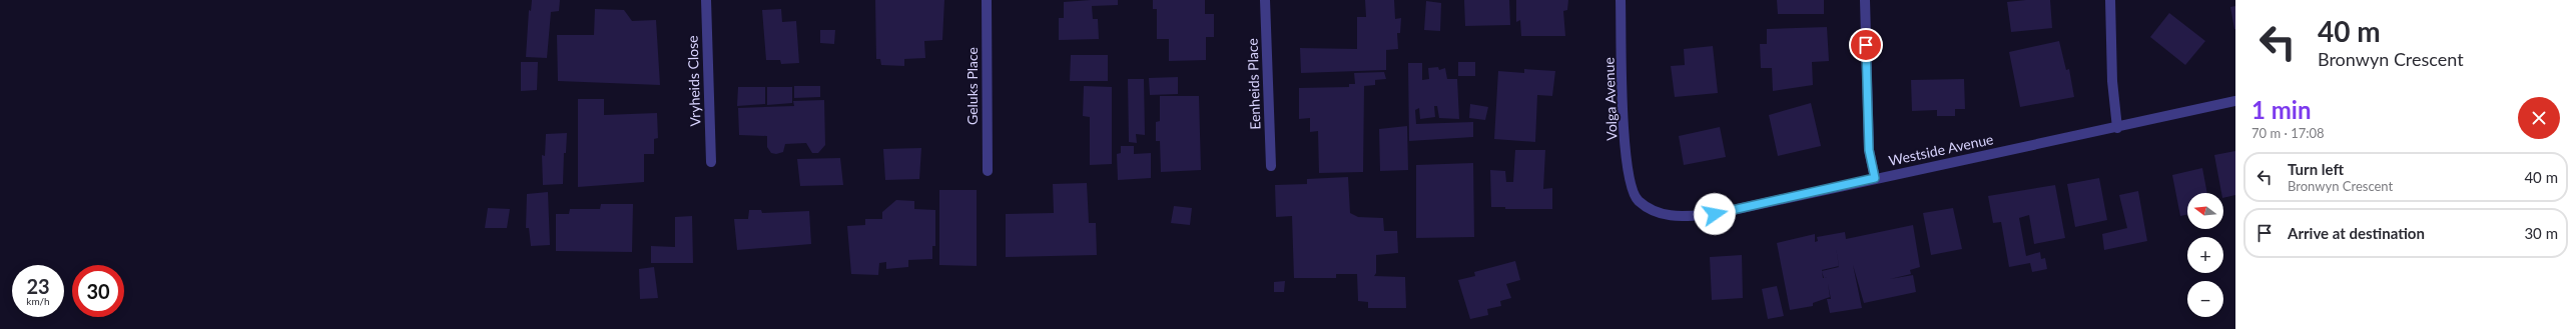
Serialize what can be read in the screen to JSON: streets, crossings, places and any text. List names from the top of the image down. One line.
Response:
{"streets":{"street":["Vryheids Close","Eenheids Place","Geluks Place","Volga Avenue","Westside Avenue"]},"crossings":[["Volga Avenue","Westside Avenue"]],"north":"left","page":{"turn":["40 m","Bronwyn Crescent"],"heading":["1 min","70 m · 17:08"],"list":[{"name":"Turn left","note":"Bronwyn Crescent","value":"40 m"},{"name":"Arrive at destination","value":"30 m"}],"map_buttons":["+","−"],"speed":"23 km/h","limit":"30"}}
